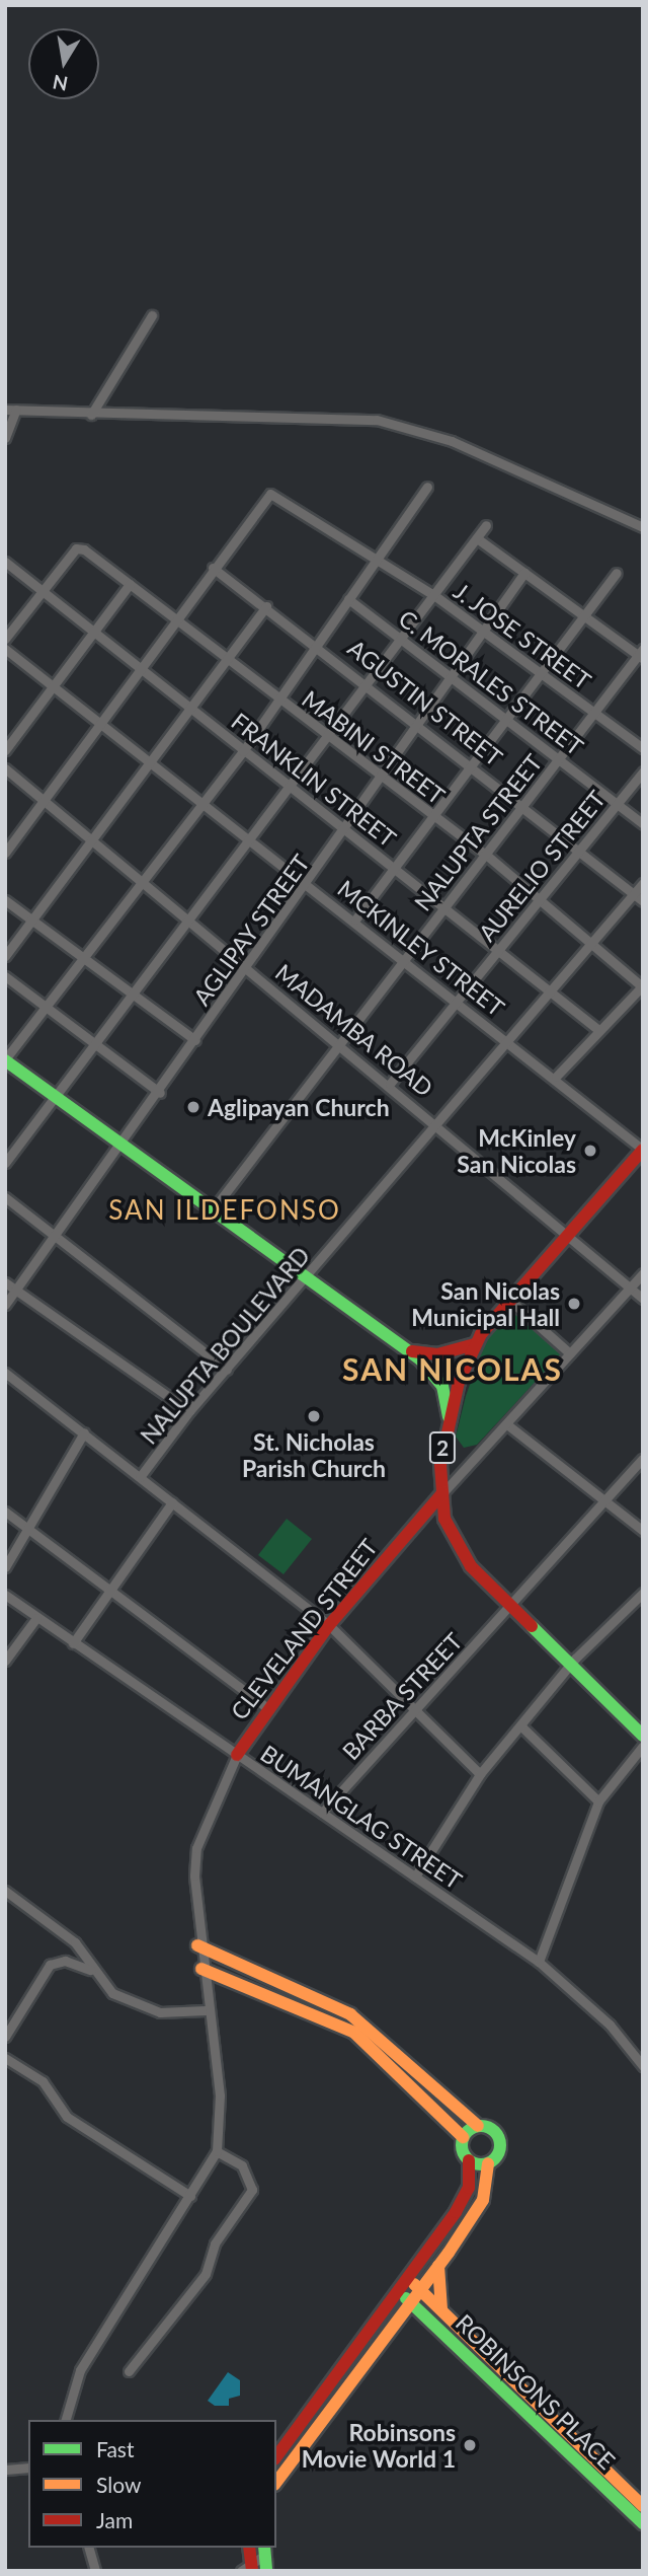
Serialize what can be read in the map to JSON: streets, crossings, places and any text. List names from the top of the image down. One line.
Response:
{"streets":{"main road":["2","CLEVELAND STREET","ROBINSONS PLACE"],"street":["J. JOSE STREET","C. MORALES STREET","AGUSTIN STREET","MABINI STREET","FRANKLIN STREET","NALUPTA STREET","AURELIO STREET","AGLIPAY STREET","MCKINLEY STREET","MADAMBA ROAD","NALUPTA BOULEVARD","BARBA STREET","BUMANGLAG STREET"]},"crossings":[["J. JOSE STREET","AGUSTIN STREET"],["J. JOSE STREET","NALUPTA STREET"],["J. JOSE STREET","AGLIPAY STREET"],["C. MORALES STREET","NALUPTA STREET"],["C. MORALES STREET","AURELIO STREET"],["C. MORALES STREET","AGLIPAY STREET"],["AGUSTIN STREET","NALUPTA STREET"],["AGUSTIN STREET","AURELIO STREET"],["AGUSTIN STREET","AGLIPAY STREET"],["AGUSTIN STREET","NALUPTA BOULEVARD"],["MABINI STREET","FRANKLIN STREET"],["MABINI STREET","NALUPTA STREET"],["MABINI STREET","AURELIO STREET"],["MABINI STREET","AGLIPAY STREET"],["MABINI STREET","NALUPTA BOULEVARD"],["FRANKLIN STREET","NALUPTA STREET"],["FRANKLIN STREET","AURELIO STREET"],["FRANKLIN STREET","AGLIPAY STREET"],["FRANKLIN STREET","NALUPTA BOULEVARD"],["NALUPTA STREET","MCKINLEY STREET"],["NALUPTA STREET","MADAMBA ROAD"],["AURELIO STREET","MCKINLEY STREET"],["AURELIO STREET","MADAMBA ROAD"],["AGLIPAY STREET","MCKINLEY STREET"],["AGLIPAY STREET","MADAMBA ROAD"],["MCKINLEY STREET","NALUPTA BOULEVARD"],["MCKINLEY STREET","2"],["MADAMBA ROAD","NALUPTA BOULEVARD"],["MADAMBA ROAD","2"],["2","CLEVELAND STREET"],["2","BARBA STREET"],["CLEVELAND STREET","BUMANGLAG STREET"],["BARBA STREET","BUMANGLAG STREET"]],"districts":["SAN ILDEFONSO","SAN NICOLAS"],"places":["Aglipayan Church","McKinley San Nicolas","San Nicolas Municipal Hall","St. Nicholas Parish Church","Robinsons Movie World 1"],"legend":["Fast","Slow","Jam"],"north":"bottom"}
